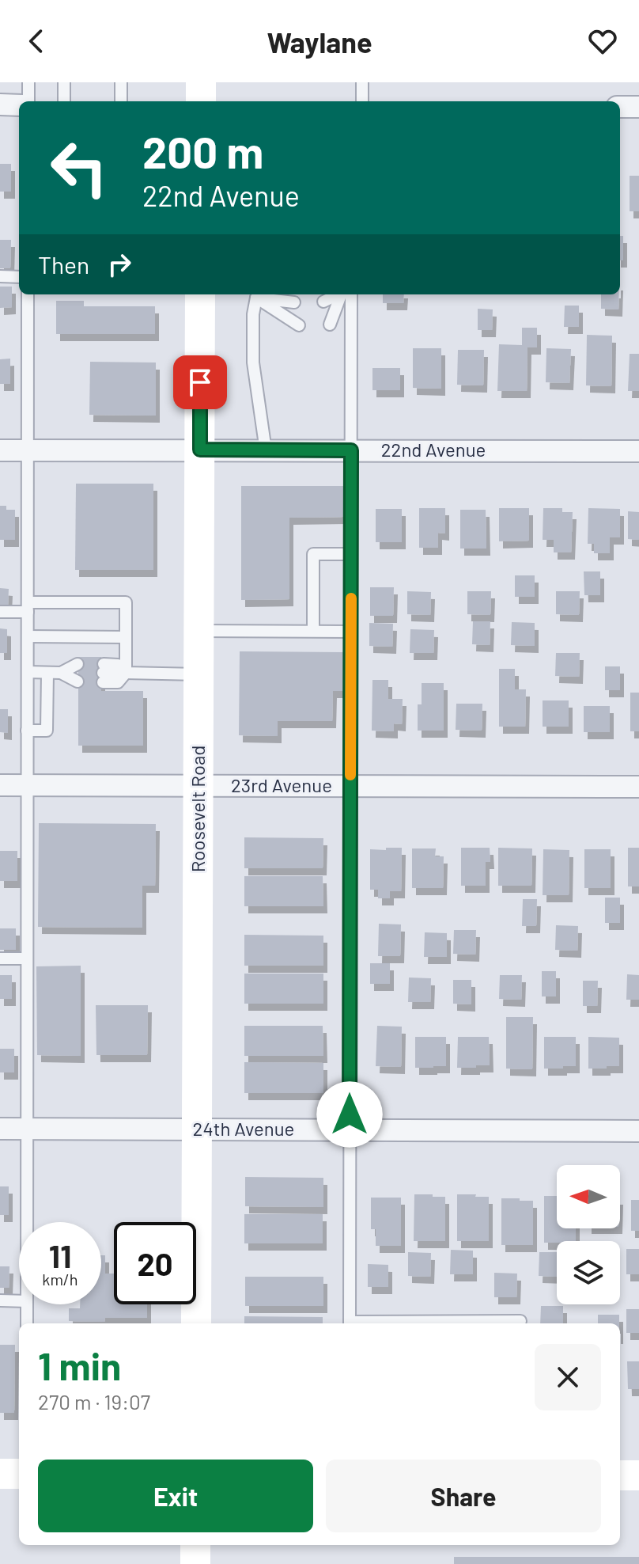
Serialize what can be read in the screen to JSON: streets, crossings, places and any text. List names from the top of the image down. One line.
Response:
{"streets":{"main road":["Roosevelt Road"],"street":["22nd Avenue","23rd Avenue","24th Avenue"]},"crossings":[["22nd Avenue","Roosevelt Road"],["23rd Avenue","Roosevelt Road"],["Roosevelt Road","24th Avenue"]],"north":"left","page":{"header":"Waylane","turn":["200 m","22nd Avenue"],"then":"Then","speed":"11 km/h","limit":"20","heading":["1 min","270 m · 19:07"],"buttons":["Exit","Share"]}}
